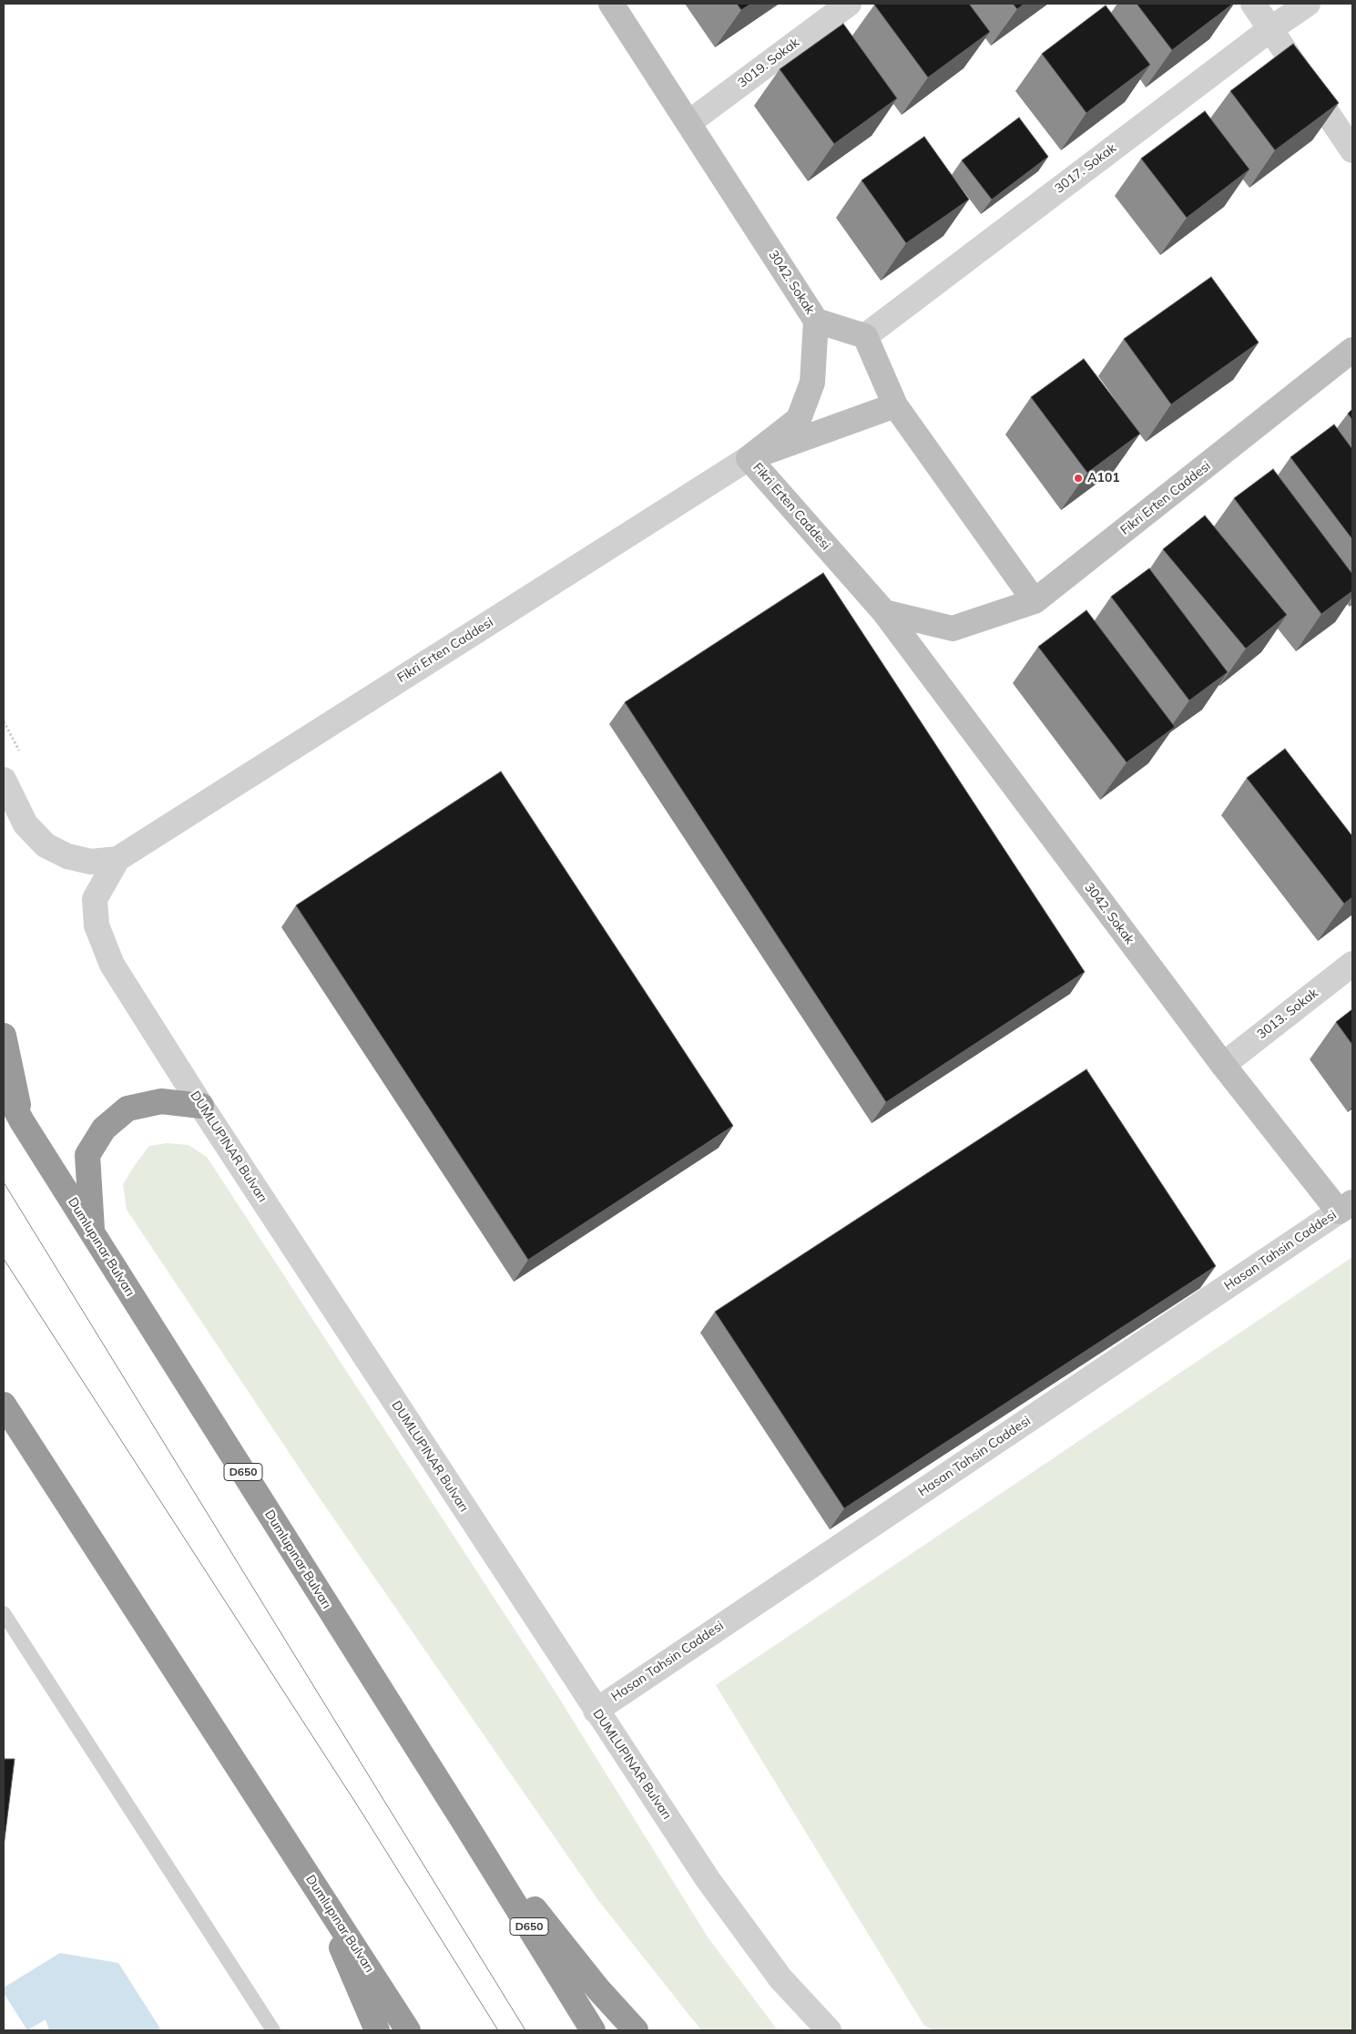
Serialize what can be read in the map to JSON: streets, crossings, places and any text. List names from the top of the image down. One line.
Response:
{"streets":{"highway":["Dumlupınar Bulvarı","D650"],"street":["3019. Sokak","3017. Sokak","3042. Sokak","Fikri Erten Caddesi","3013. Sokak","DUMLUPINAR Bulvarı","Hasan Tahsin Caddesi"]},"crossings":[["3019. Sokak","3042. Sokak"],["3017. Sokak","3042. Sokak"],["3042. Sokak","Fikri Erten Caddesi"],["3042. Sokak","3013. Sokak"],["3042. Sokak","Hasan Tahsin Caddesi"],["Fikri Erten Caddesi","DUMLUPINAR Bulvarı"],["DUMLUPINAR Bulvarı","Hasan Tahsin Caddesi"]],"places":["A101"]}
